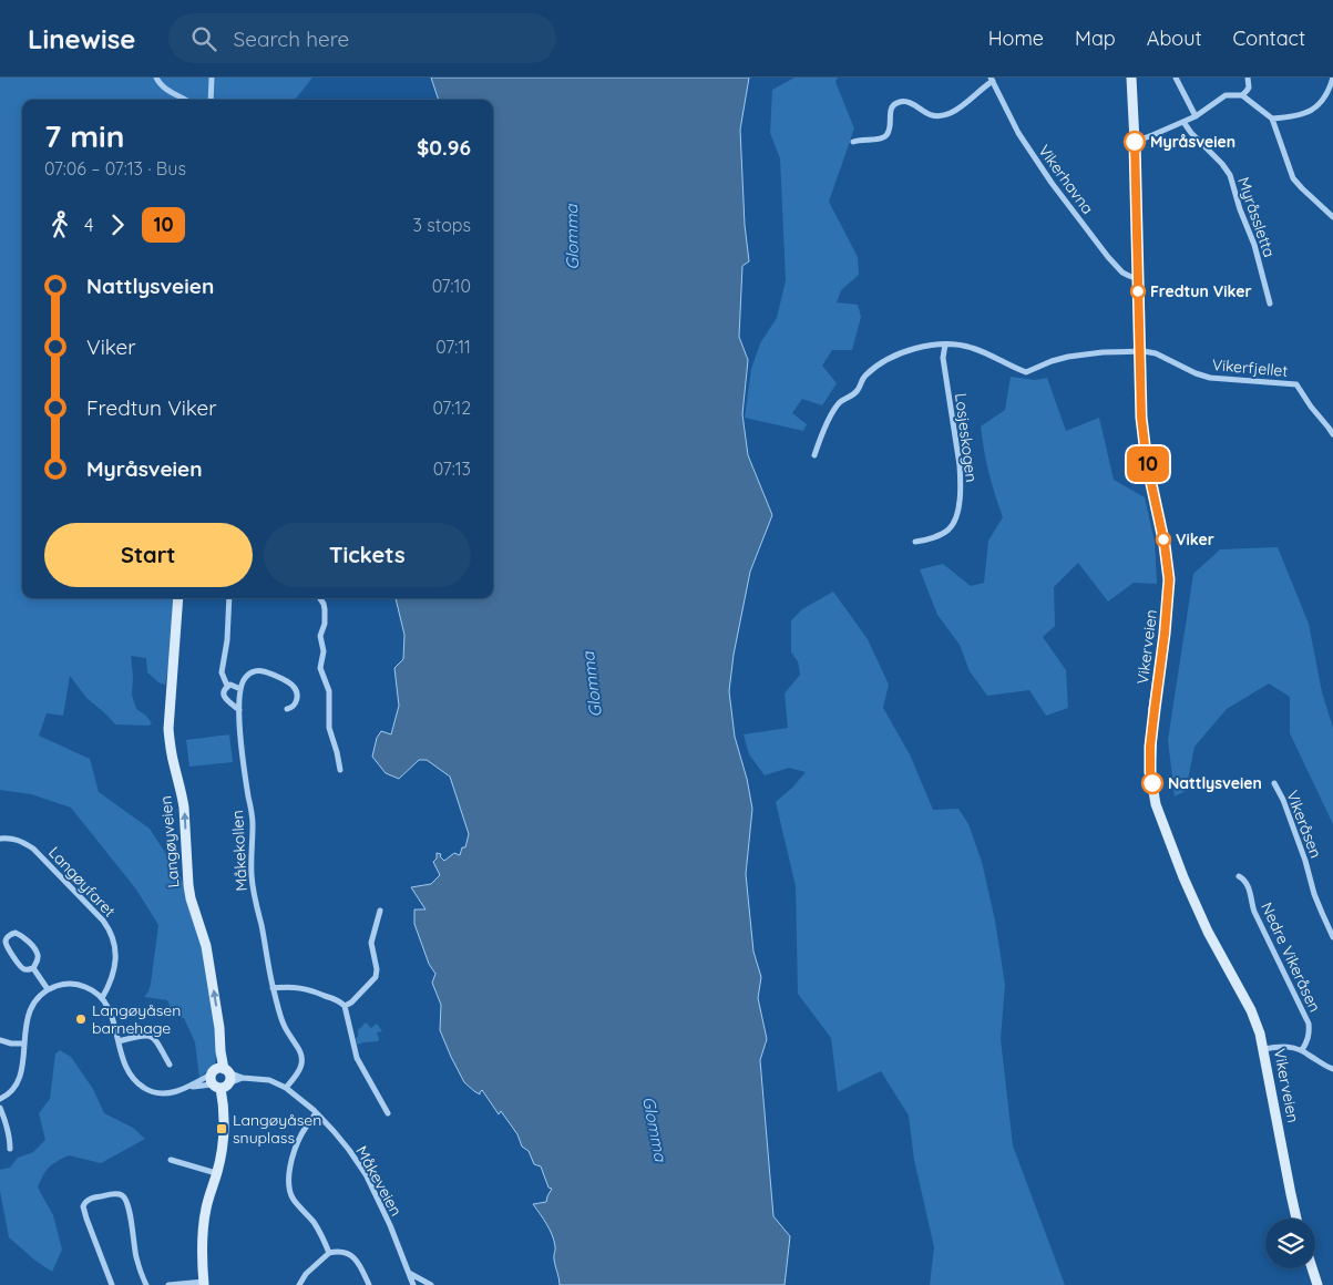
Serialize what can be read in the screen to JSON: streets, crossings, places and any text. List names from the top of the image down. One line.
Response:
{"streets":{"main road":["Vikerveien","Langøyveien"],"street":["Vikerhavna","Myråssletta","Vikerfjellet","Losjeskogen","Vikeråsen","Måkekollen","Langøyfaret","Nedre Vikeråsen","Måkeveien"]},"crossings":[["Vikerhavna","Vikerveien"],["Vikerfjellet","Losjeskogen"],["Vikerfjellet","Vikerveien"],["Langøyveien","Måkeveien"],["Måkekollen","Måkeveien"]],"one_way":["Langøyveien"],"water":["Glomma"],"places":{"other":["Myråsveien","Fredtun Viker","Viker","Nattlysveien","Langøyåsen barnehage"],"transit":["Langøyåsen snuplass"]},"lines":["bus line 10"],"page":{"header":"Linewise","search":"Search here","nav":["Home","Map","About","Contact"],"on_map":"10","heading":["7 min","07:06 – 07:13 · Bus","$0.96"],"legs":["4","10","3 stops"],"list":[{"name":"Nattlysveien","value":"07:10"},{"name":"Viker","value":"07:11"},{"name":"Fredtun Viker","value":"07:12"},{"name":"Myråsveien","value":"07:13"}],"buttons":["Start","Tickets"]}}
